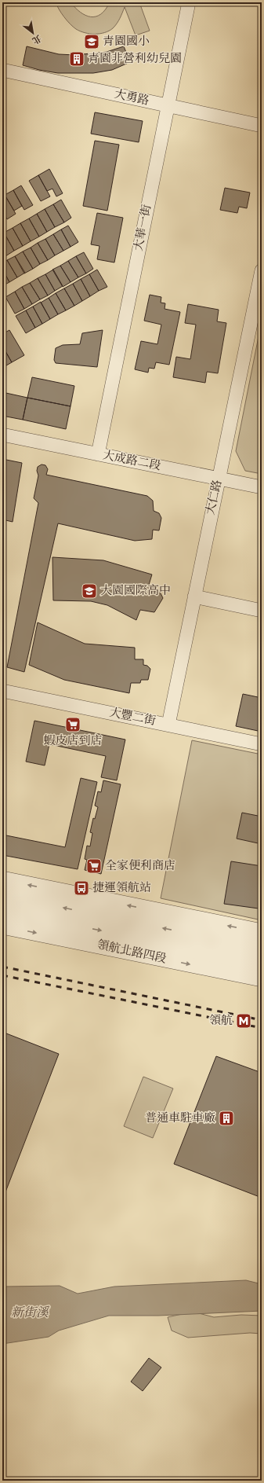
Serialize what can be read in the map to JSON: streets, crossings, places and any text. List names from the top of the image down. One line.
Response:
{"streets":{"main road":["領航北路四段"],"street":["大勇路","大華一街","大成路二段","大仁路","大豐二街"]},"crossings":[["大勇路","大華一街"],["大華一街","大成路二段"],["大成路二段","大仁路"],["大仁路","大豐二街"]],"water":["新街溪"],"places":{"school or university":["青園國小","大園國際高中"],"building":["青園非營利幼兒園","普通車駐車廠"],"supermarket":["蝦皮店到店","全家便利商店"],"bus stop":["捷運領航站"],"metro station":["領航"]},"north":"bottom right"}
